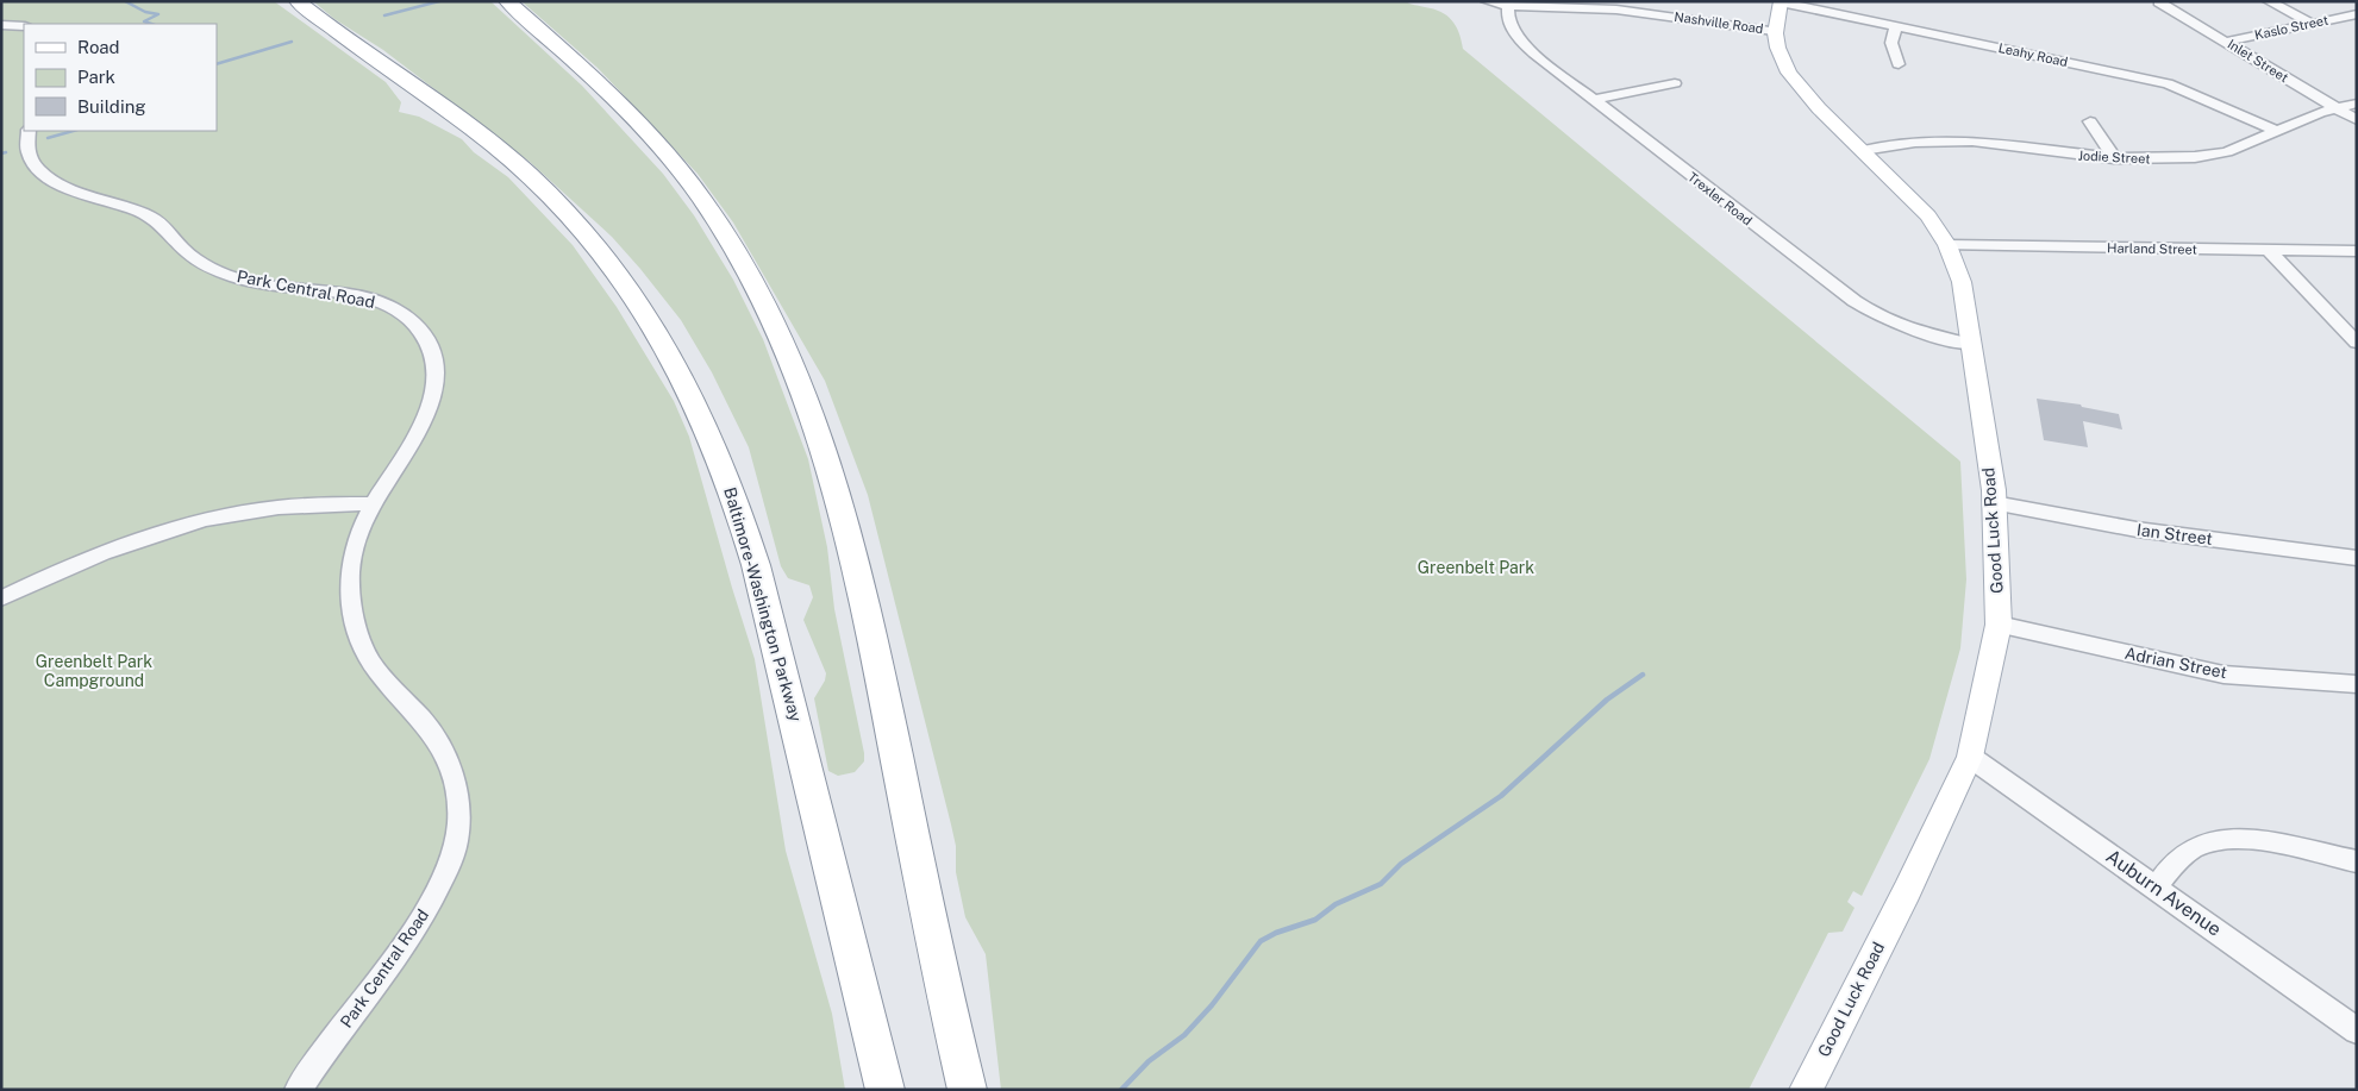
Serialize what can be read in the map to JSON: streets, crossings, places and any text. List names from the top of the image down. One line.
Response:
{"streets":{"highway":["Baltimore-Washington Parkway"],"main road":["Good Luck Road"],"street":["Nashville Road","Kaslo Street","Leahy Road","Inlet Street","Jodie Street","Trexler Road","Harland Street","Park Central Road","Ian Street","Adrian Street","Auburn Avenue"]},"crossings":[["Nashville Road","Trexler Road"],["Nashville Road","Good Luck Road"],["Kaslo Street","Inlet Street"],["Leahy Road","Jodie Street"],["Leahy Road","Good Luck Road"],["Inlet Street","Jodie Street"],["Jodie Street","Good Luck Road"],["Trexler Road","Good Luck Road"],["Harland Street","Good Luck Road"],["Good Luck Road","Ian Street"],["Good Luck Road","Adrian Street"],["Good Luck Road","Auburn Avenue"]],"parks":["Greenbelt Park","Greenbelt Park Campground"],"legend":["Road","Park","Building"]}
